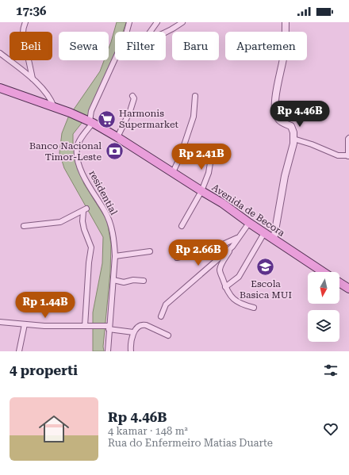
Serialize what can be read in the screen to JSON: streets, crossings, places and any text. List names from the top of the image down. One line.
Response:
{"streets":{"main road":["Avenida de Becora"],"street":["residential"]},"crossings":[["residential","Avenida de Becora"]],"places":{"supermarket":["Harmonis Supermarket"],"bank":["Banco Nacional Timor-Leste"],"school or university":["Escola Basica MUI"]},"north":"bottom","page":{"status":"17:36","chip":["Beli","Sewa","Filter","Baru","Apartemen"],"price":["Rp 4.46B","Rp 2.41B","Rp 2.66B","Rp 1.44B"],"heading":"4 properti","list":[{"name":"Rp 4.46B","note":"4 kamar · 148 m² · Rua do Enfermeiro Matias Duarte"}]}}
